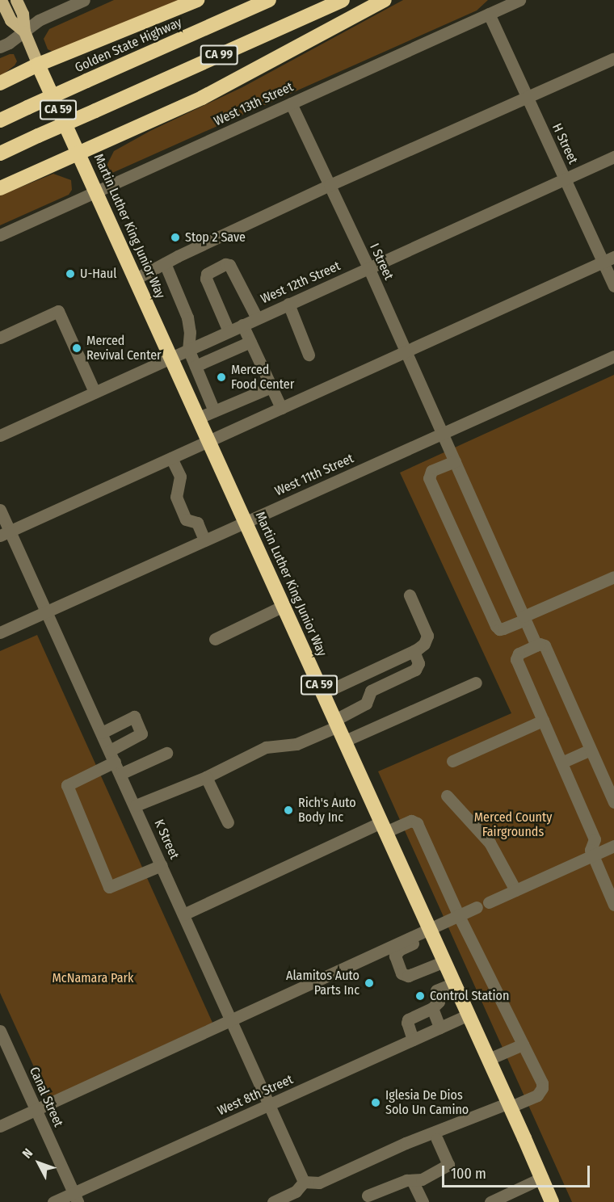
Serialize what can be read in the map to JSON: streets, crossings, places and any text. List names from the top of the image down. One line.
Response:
{"streets":{"highway":["Golden State Highway","CA 99","CA 59","Martin Luther King Junior Way"],"street":["West 13th Street","H Street","I Street","West 12th Street","West 11th Street","K Street","West 8th Street","Canal Street"]},"crossings":[["West 13th Street","H Street"],["West 13th Street","Martin Luther King Junior Way"],["West 13th Street","I Street"],["H Street","West 12th Street"],["Martin Luther King Junior Way","West 12th Street"],["Martin Luther King Junior Way","West 11th Street"],["Martin Luther King Junior Way","West 8th Street"],["I Street","West 12th Street"],["I Street","West 11th Street"],["West 11th Street","K Street"],["K Street","West 8th Street"],["West 8th Street","Canal Street"]],"parks":["Merced County Fairgrounds","McNamara Park"],"places":["Stop 2 Save","U-Haul","Merced Revival Center","Merced Food Center","Rich's Auto Body Inc","Alamitos Auto Parts Inc","Control Station","Iglesia De Dios Solo Un Camino"],"scale_bar":"100 m","north":"top left"}
